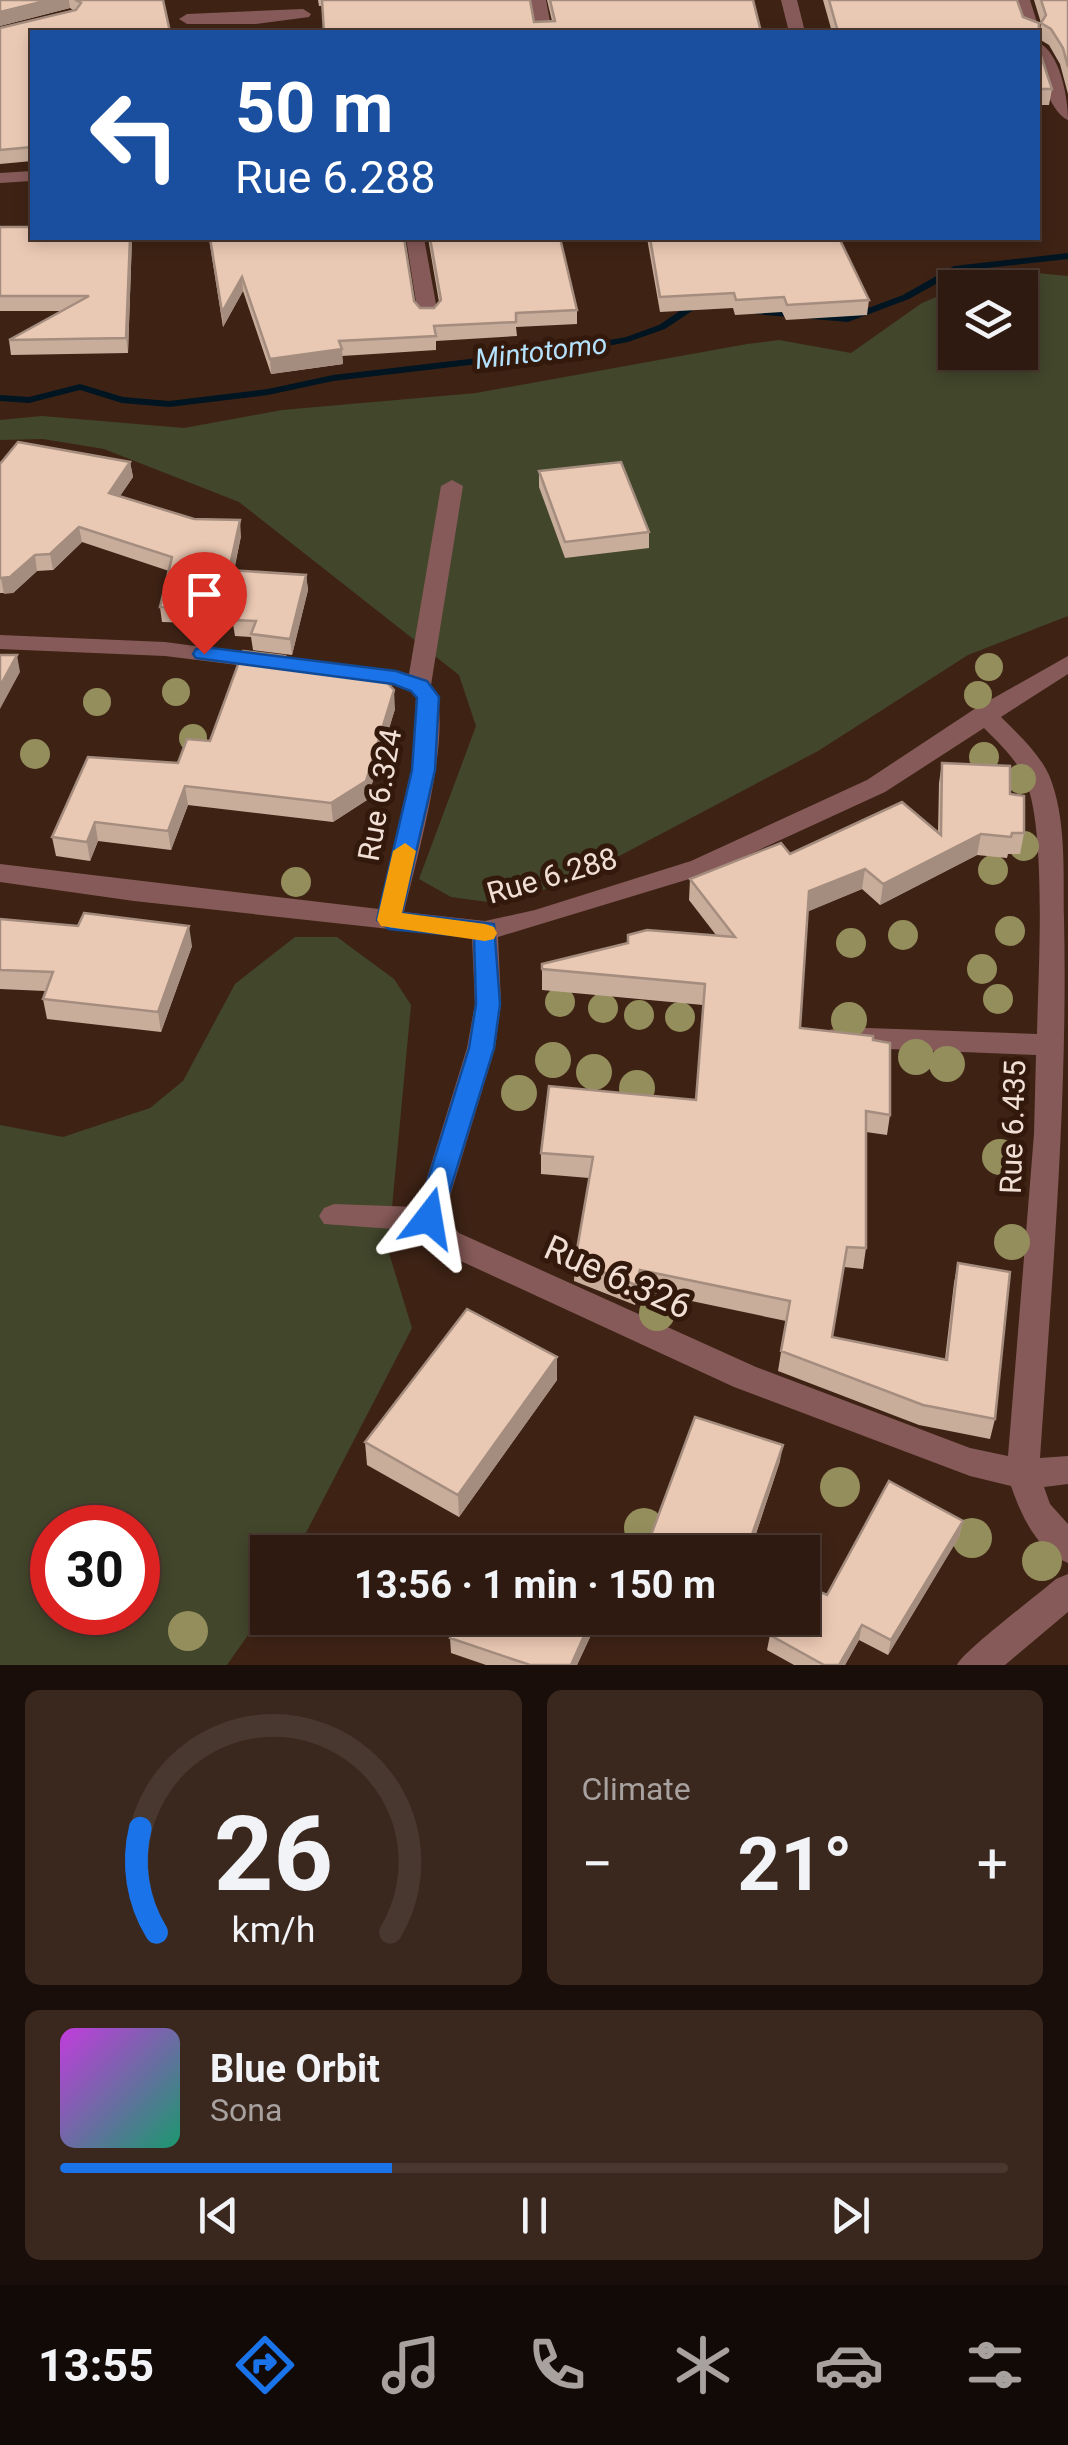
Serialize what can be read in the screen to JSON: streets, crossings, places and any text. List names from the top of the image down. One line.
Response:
{"streets":{"street":["Rue 6.324","Rue 6.288","Rue 6.435","Rue 6.326"]},"crossings":[["Rue 6.324","Rue 6.288"],["Rue 6.288","Rue 6.435"],["Rue 6.435","Rue 6.326"]],"water":["Mintotomo"],"page":{"turn":["50 m","Rue 6.288"],"limit":"30","trip":"13:56 · 1 min · 150 m","tile":"Climate","heat":["−","21°","+"],"song":["Blue Orbit","Sona"],"tabs":"13:55","gauge":["26","km/h"]}}
